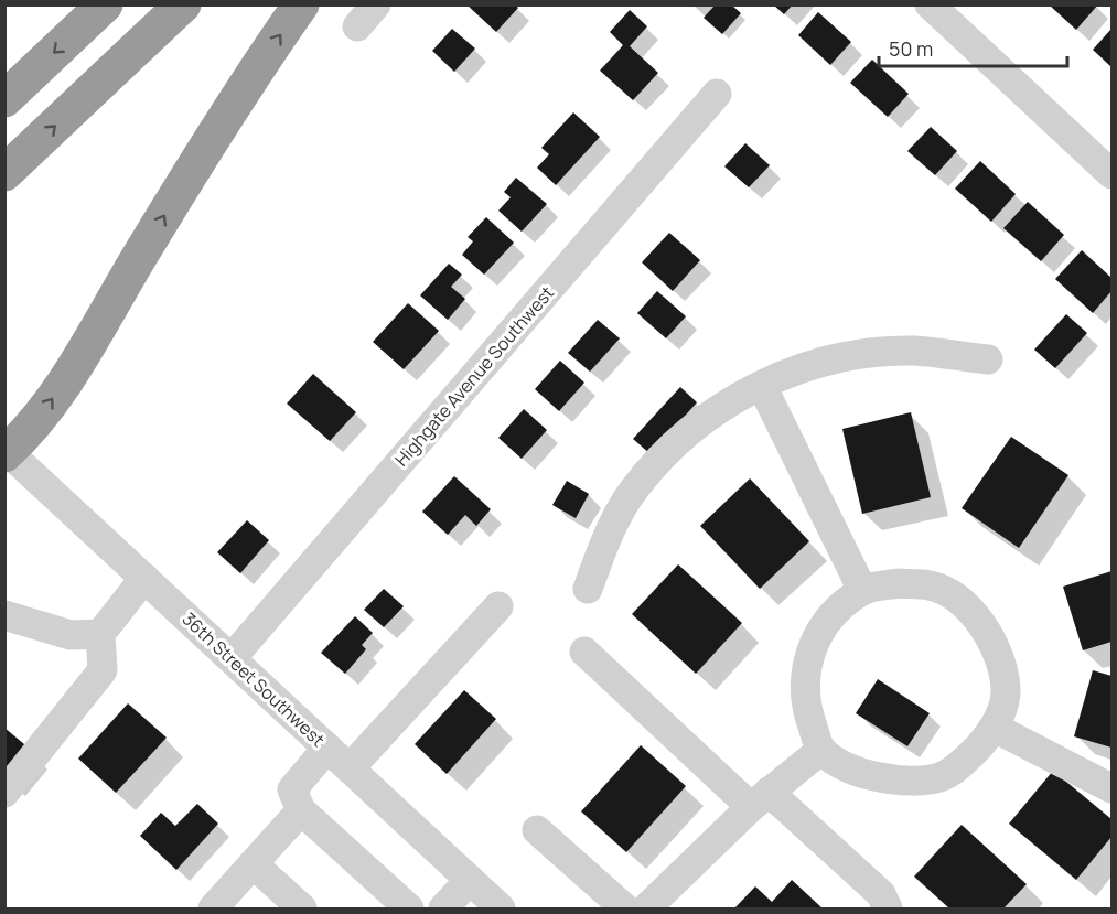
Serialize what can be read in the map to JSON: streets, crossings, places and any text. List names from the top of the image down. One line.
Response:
{"streets":{"street":["Highgate Avenue Southwest","36th Street Southwest"]},"crossings":[["Highgate Avenue Southwest","36th Street Southwest"]],"scale_bar":"50 m"}
